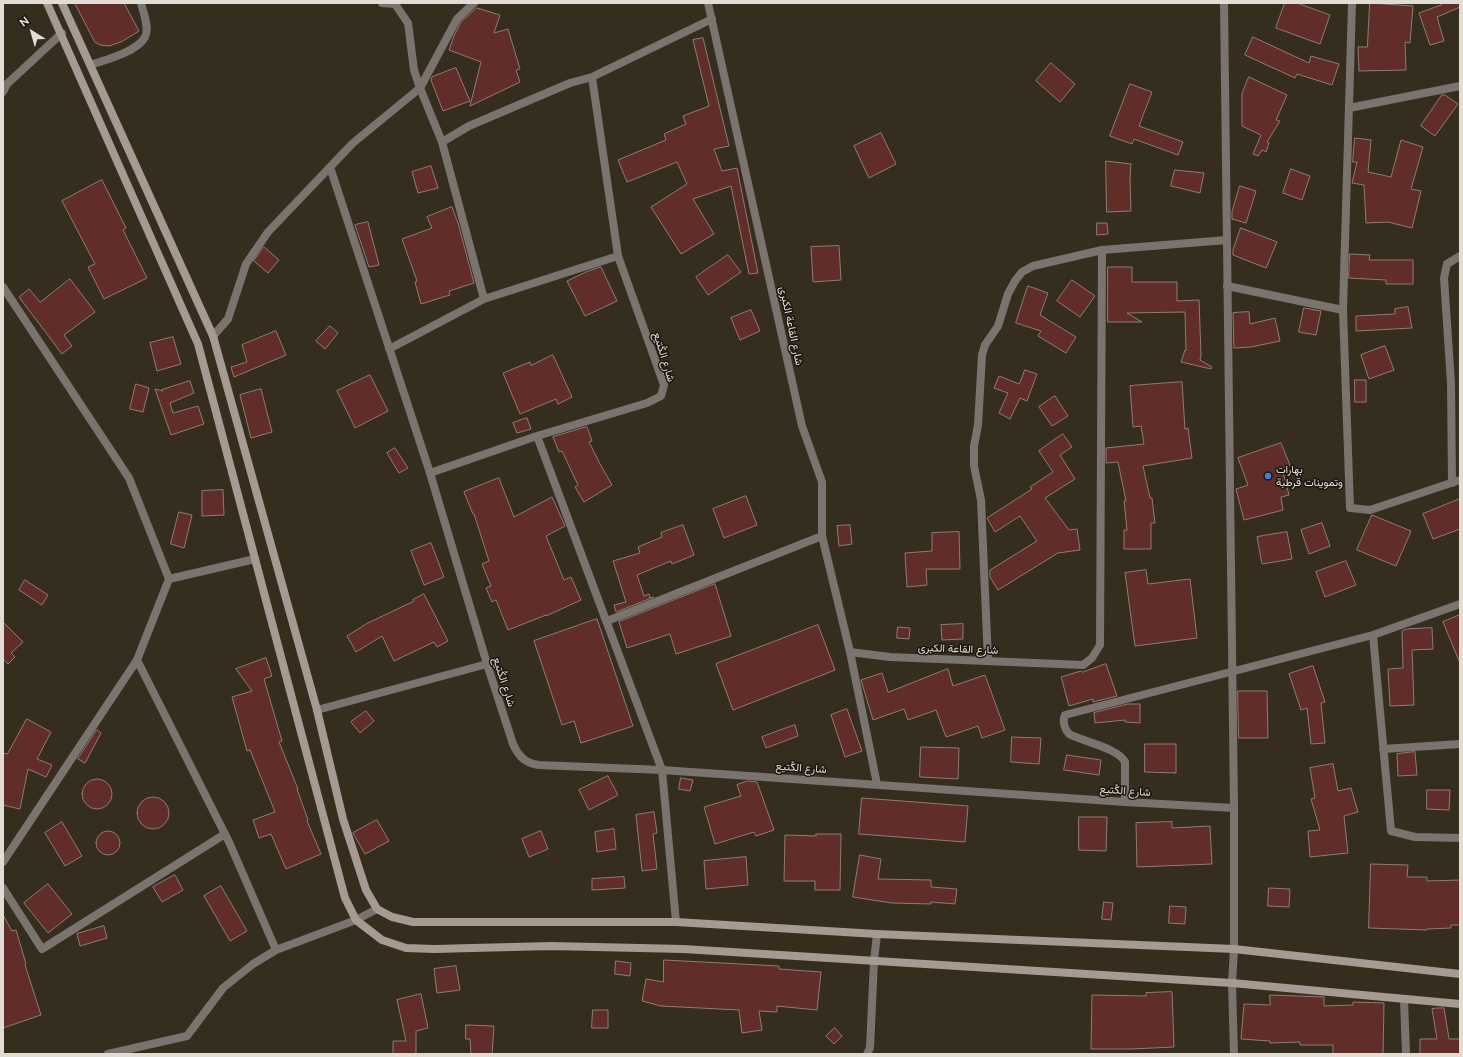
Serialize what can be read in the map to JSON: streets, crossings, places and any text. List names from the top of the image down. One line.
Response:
{"streets":{"street":["شارع القاعة الكبرى","شارع الكُتيع"]},"crossings":[["شارع القاعة الكبرى","شارع الكُتيع"]],"places":["بهارات وتموينات قرطبة"],"north":"top left"}
